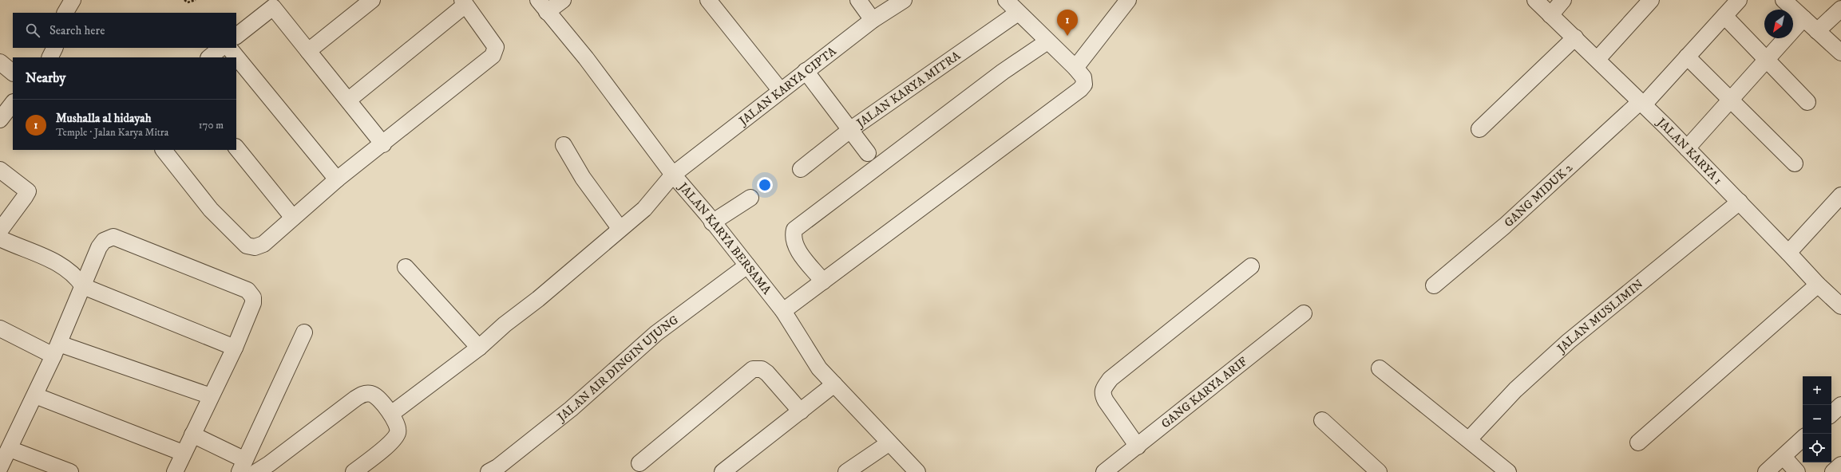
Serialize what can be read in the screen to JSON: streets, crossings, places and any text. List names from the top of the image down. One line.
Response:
{"streets":{"street":["JALAN KARYA CIPTA","JALAN KARYA MITRA","JALAN KARYA 1","GANG MIDUK 2","JALAN KARYA BERSAMA","JALAN MUSLIMIN","JALAN AIR DINGIN UJUNG","GANG KARYA ARIF"]},"crossings":[["JALAN KARYA CIPTA","JALAN KARYA BERSAMA"],["JALAN KARYA 1","GANG MIDUK 2"],["JALAN KARYA 1","JALAN MUSLIMIN"],["JALAN KARYA BERSAMA","JALAN AIR DINGIN UJUNG"]],"north":"bottom left","page":{"pins":"1","search":"Search here","heading":"Nearby","list":[{"mark":"1","name":"Mushalla al hidayah","note":"Temple · Jalan Karya Mitra","value":"170 m"}],"map_buttons":["+","−"]}}
